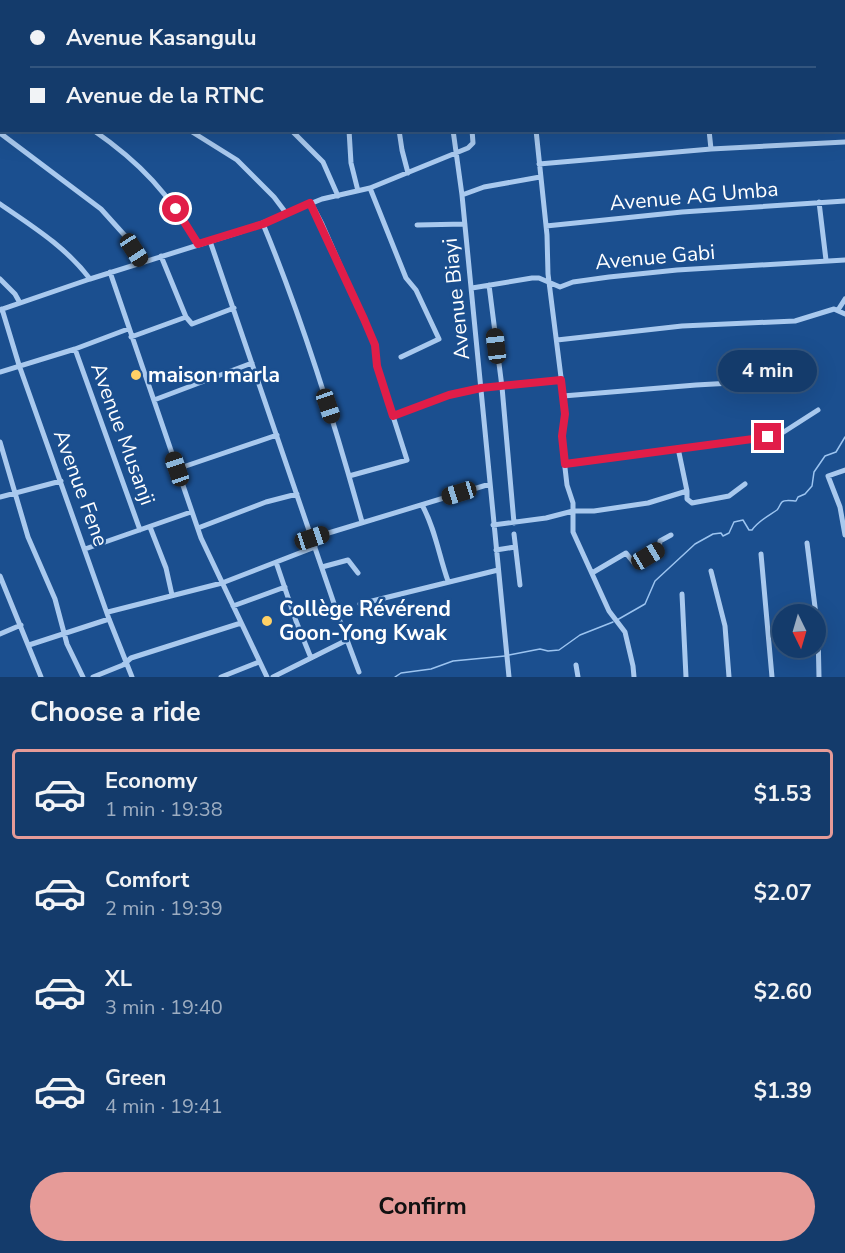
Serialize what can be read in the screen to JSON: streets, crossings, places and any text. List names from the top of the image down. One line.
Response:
{"streets":{"street":["Avenue AG Umba","Avenue Gabi","Avenue Biayi","Avenue Musanji","Avenue Fene"]},"crossings":[["Avenue Gabi","Avenue Biayi"]],"places":["maison marla","Collège Révérend Goon-Yong Kwak"],"north":"bottom","page":{"banner":["Avenue Kasangulu","Avenue de la RTNC"],"bubble":"4 min","heading":"Choose a ride","list":[{"name":"Economy","note":"1 min · 19:38","value":"$1.53"},{"name":"Comfort","note":"2 min · 19:39","value":"$2.07"},{"name":"XL","note":"3 min · 19:40","value":"$2.60"},{"name":"Green","note":"4 min · 19:41","value":"$1.39"}],"buttons":"Confirm"}}
